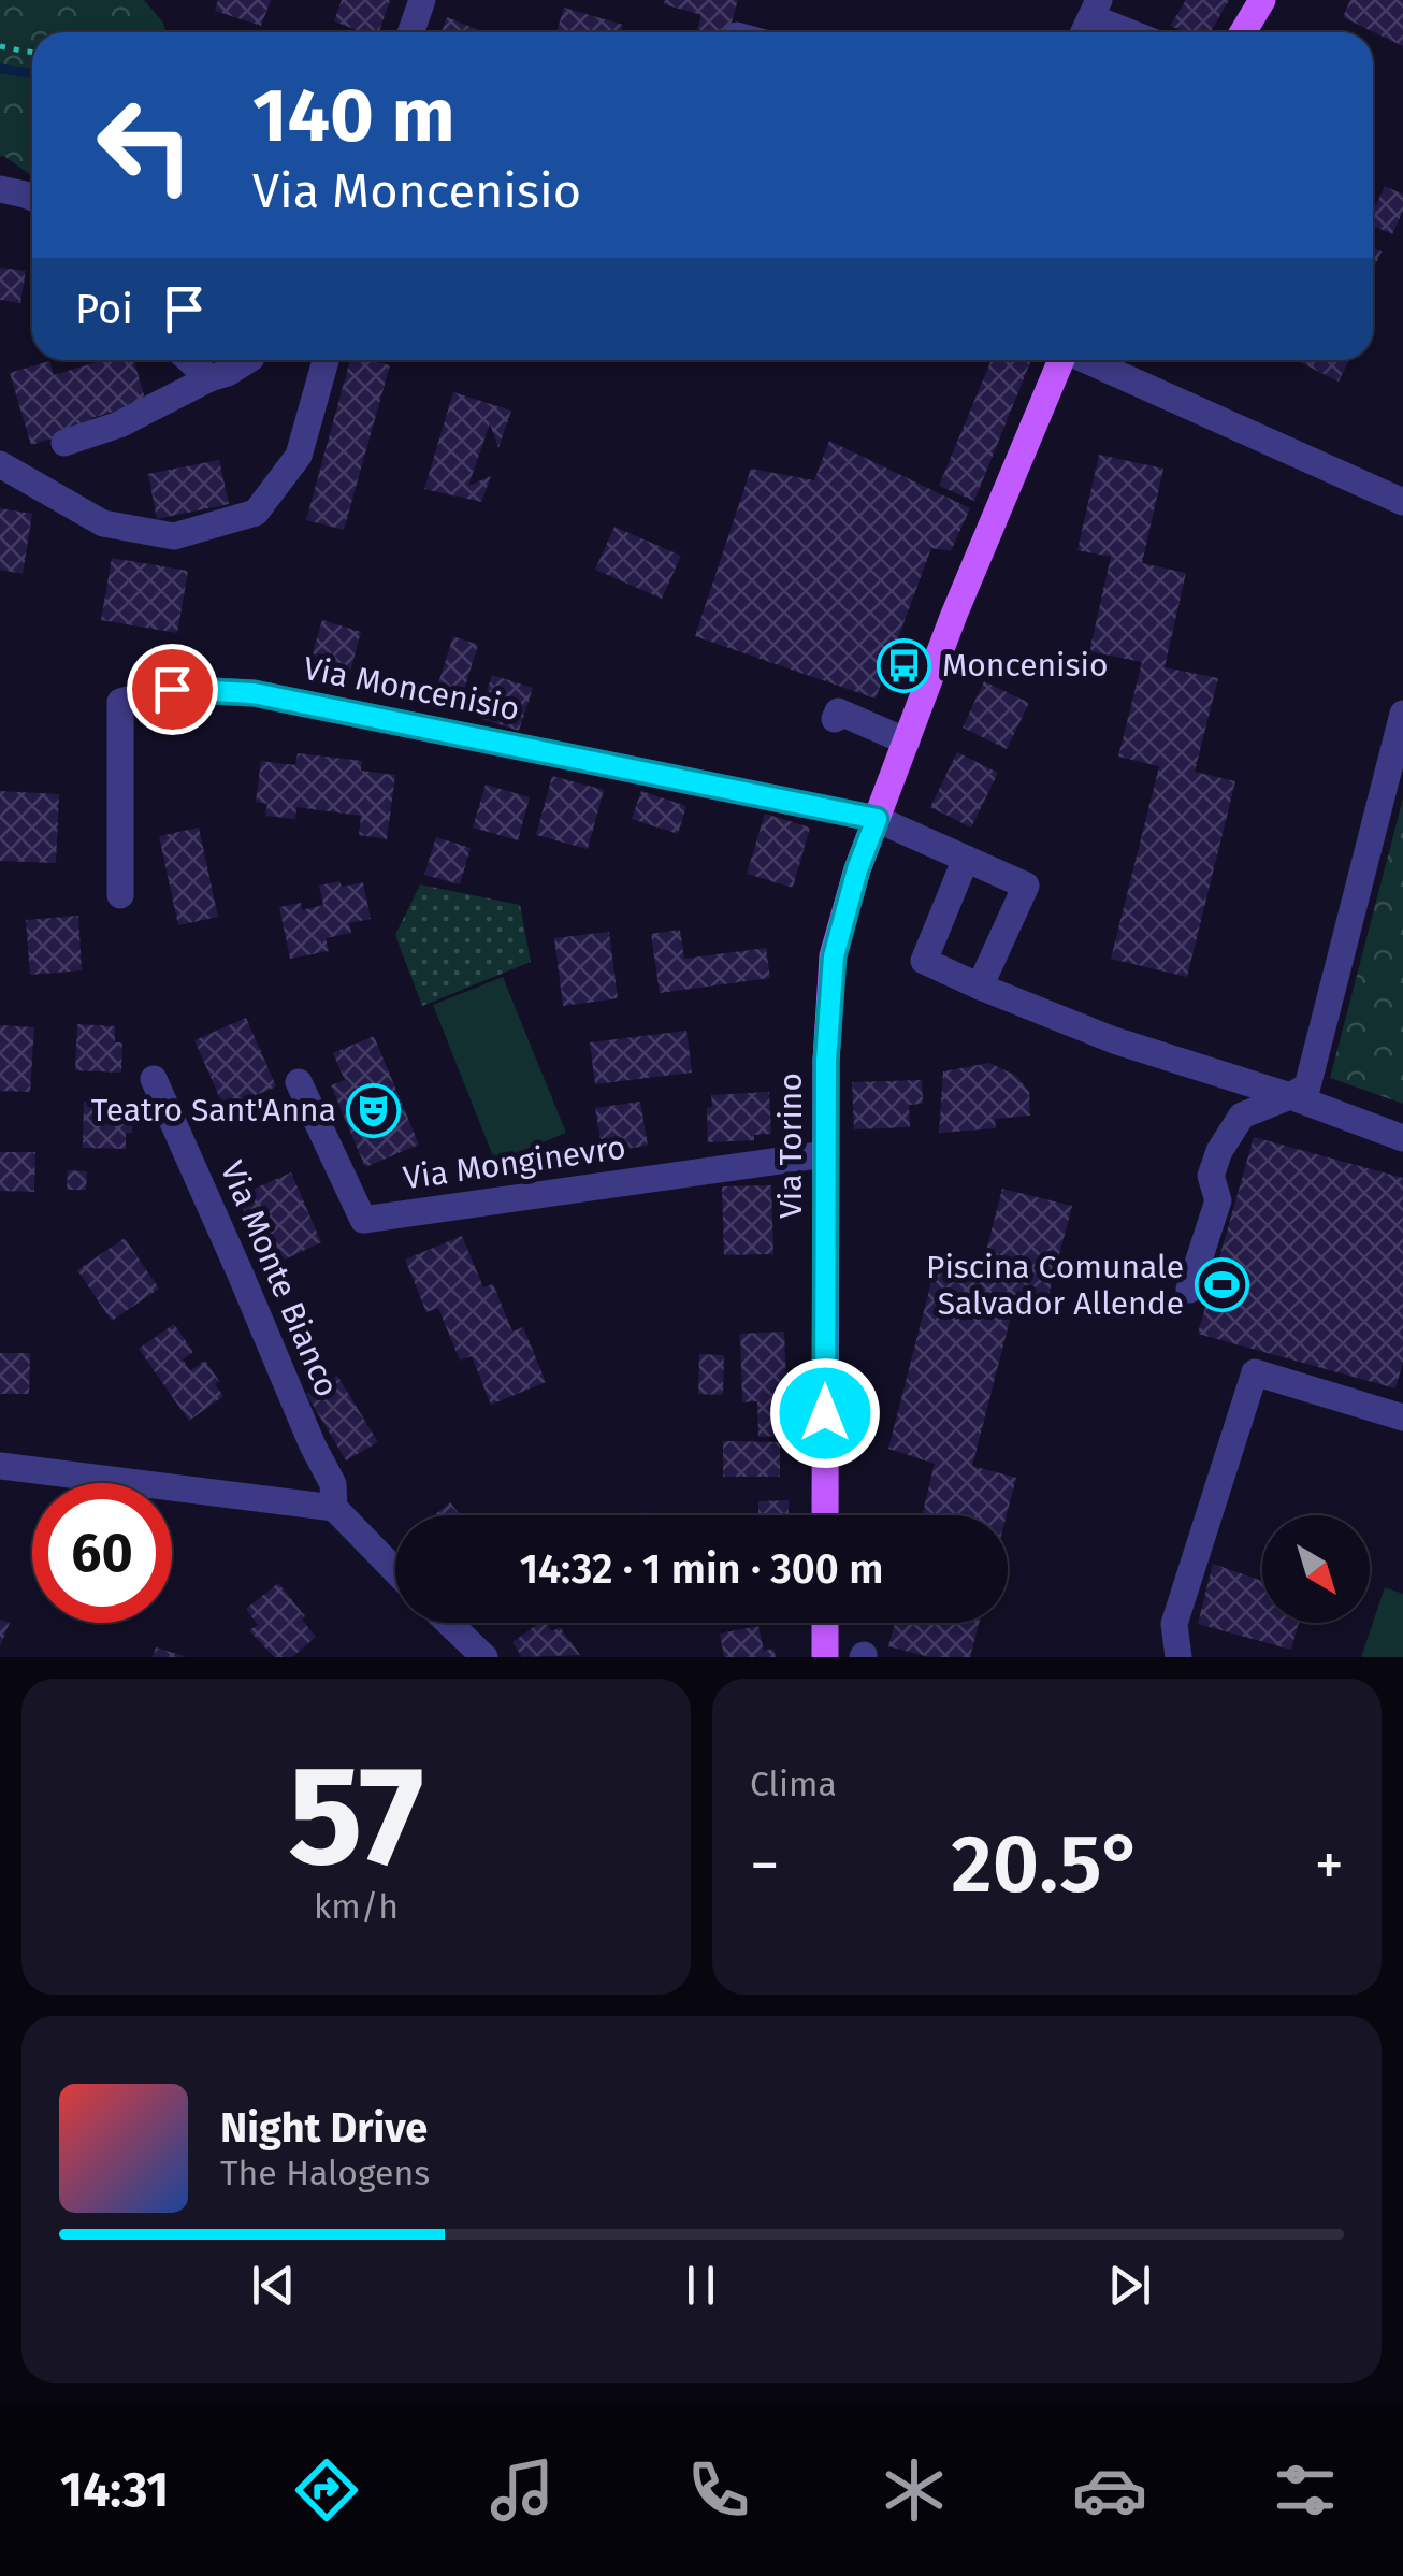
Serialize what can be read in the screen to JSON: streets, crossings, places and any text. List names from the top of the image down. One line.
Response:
{"streets":{"main road":["Via Torino"],"street":["Via Moncenisio","Via Monginevro","Via Monte Bianco"]},"crossings":[["Via Moncenisio","Via Torino"],["Via Torino","Via Monginevro"]],"places":{"bus stop":["Moncenisio"],"theatre":["Teatro Sant'Anna"],"sports":["Piscina Comunale Salvador Allende"]},"north":"bottom right","page":{"turn":["140 m","Via Moncenisio"],"then":"Poi","limit":"60","trip":"14:32 · 1 min · 300 m","tile":[["57","km/h"],"Clima"],"heat":["−","20.5°","+"],"song":["Night Drive","The Halogens"],"tabs":"14:31"}}
